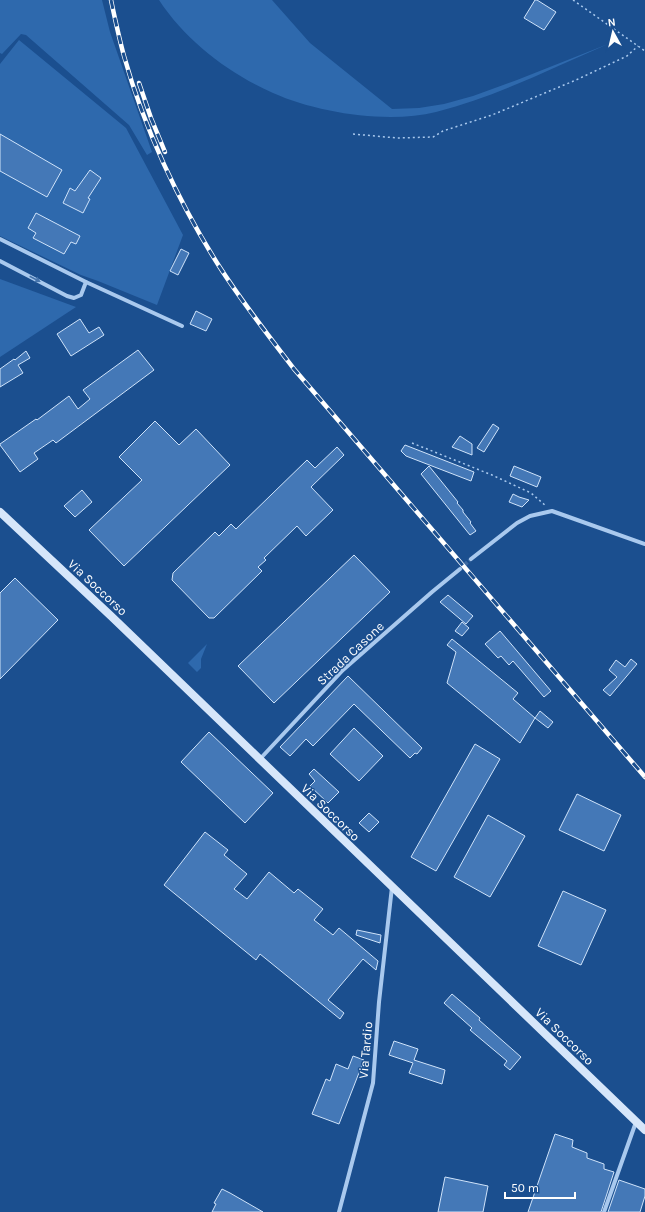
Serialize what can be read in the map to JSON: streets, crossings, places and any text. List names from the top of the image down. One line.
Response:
{"streets":{"main road":["Via Soccorso"],"street":["Strada Casone","Via Tardio"]},"crossings":[["Via Soccorso","Strada Casone"],["Via Soccorso","Via Tardio"]],"scale_bar":"50 m","north":"top"}
